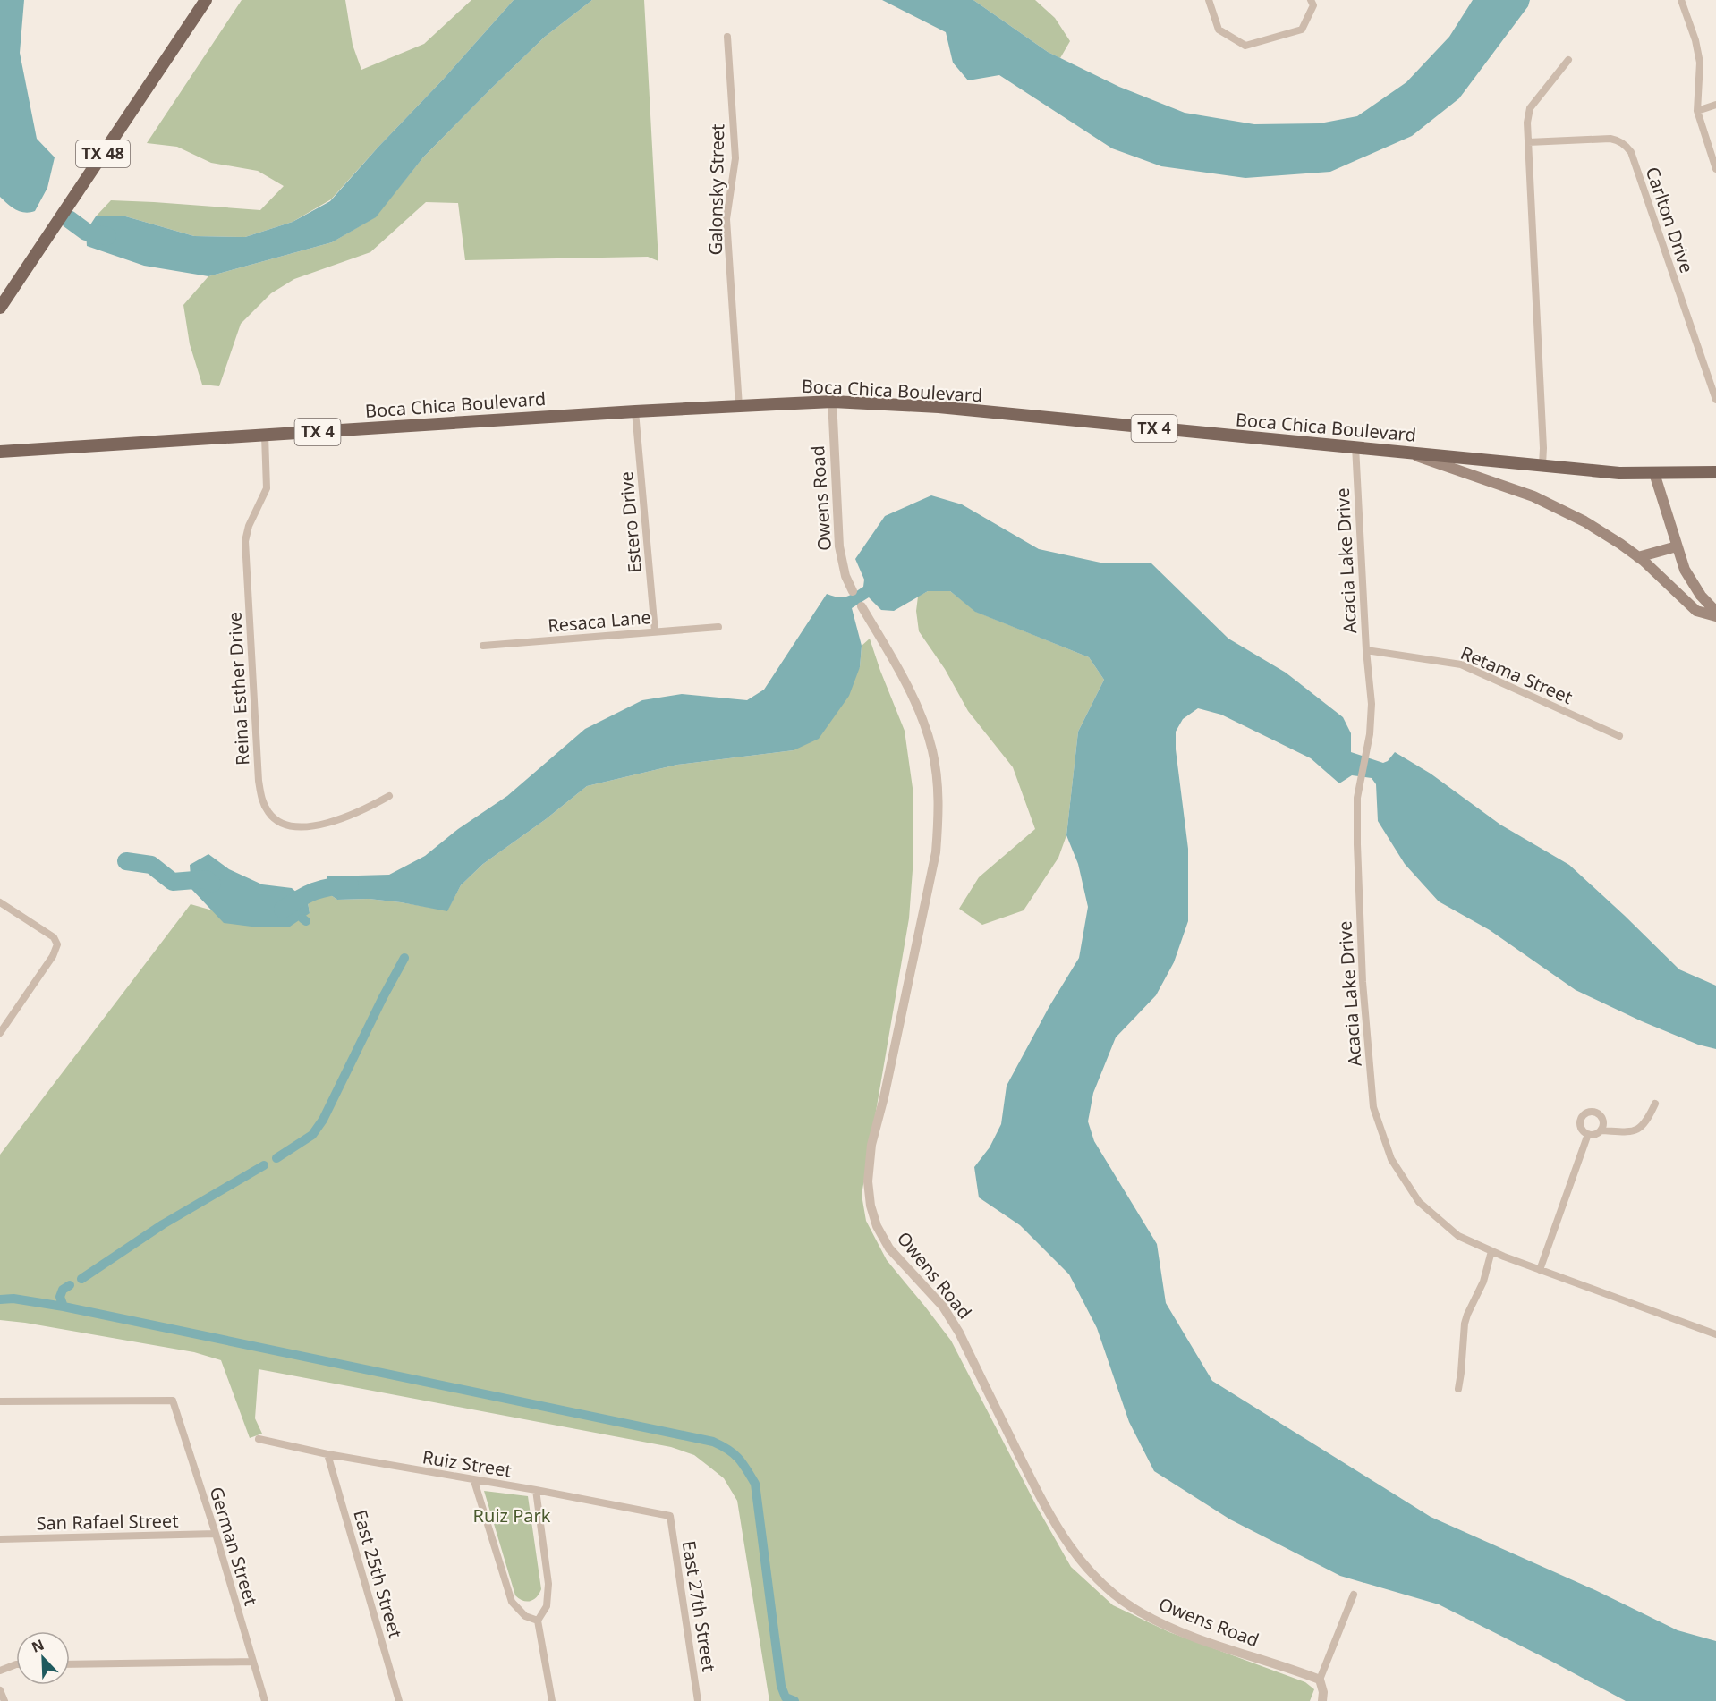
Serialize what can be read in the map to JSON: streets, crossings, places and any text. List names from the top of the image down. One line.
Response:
{"streets":{"main road":["TX 48","Boca Chica Boulevard","TX 4"],"street":["Galonsky Street","Carlton Drive","Owens Road","Estero Drive","Acacia Lake Drive","Resaca Lane","Retama Street","Reina Esther Drive","Ruiz Street","San Rafael Street","German Street","East 25th Street","East 27th Street"]},"crossings":[["Galonsky Street","Boca Chica Boulevard"],["Boca Chica Boulevard","Owens Road"],["Boca Chica Boulevard","Estero Drive"],["Boca Chica Boulevard","Acacia Lake Drive"],["Boca Chica Boulevard","Reina Esther Drive"],["Estero Drive","Resaca Lane"],["Acacia Lake Drive","Retama Street"],["Ruiz Street","East 25th Street"],["Ruiz Street","East 27th Street"],["San Rafael Street","German Street"]],"parks":["Ruiz Park"],"north":"top left"}
